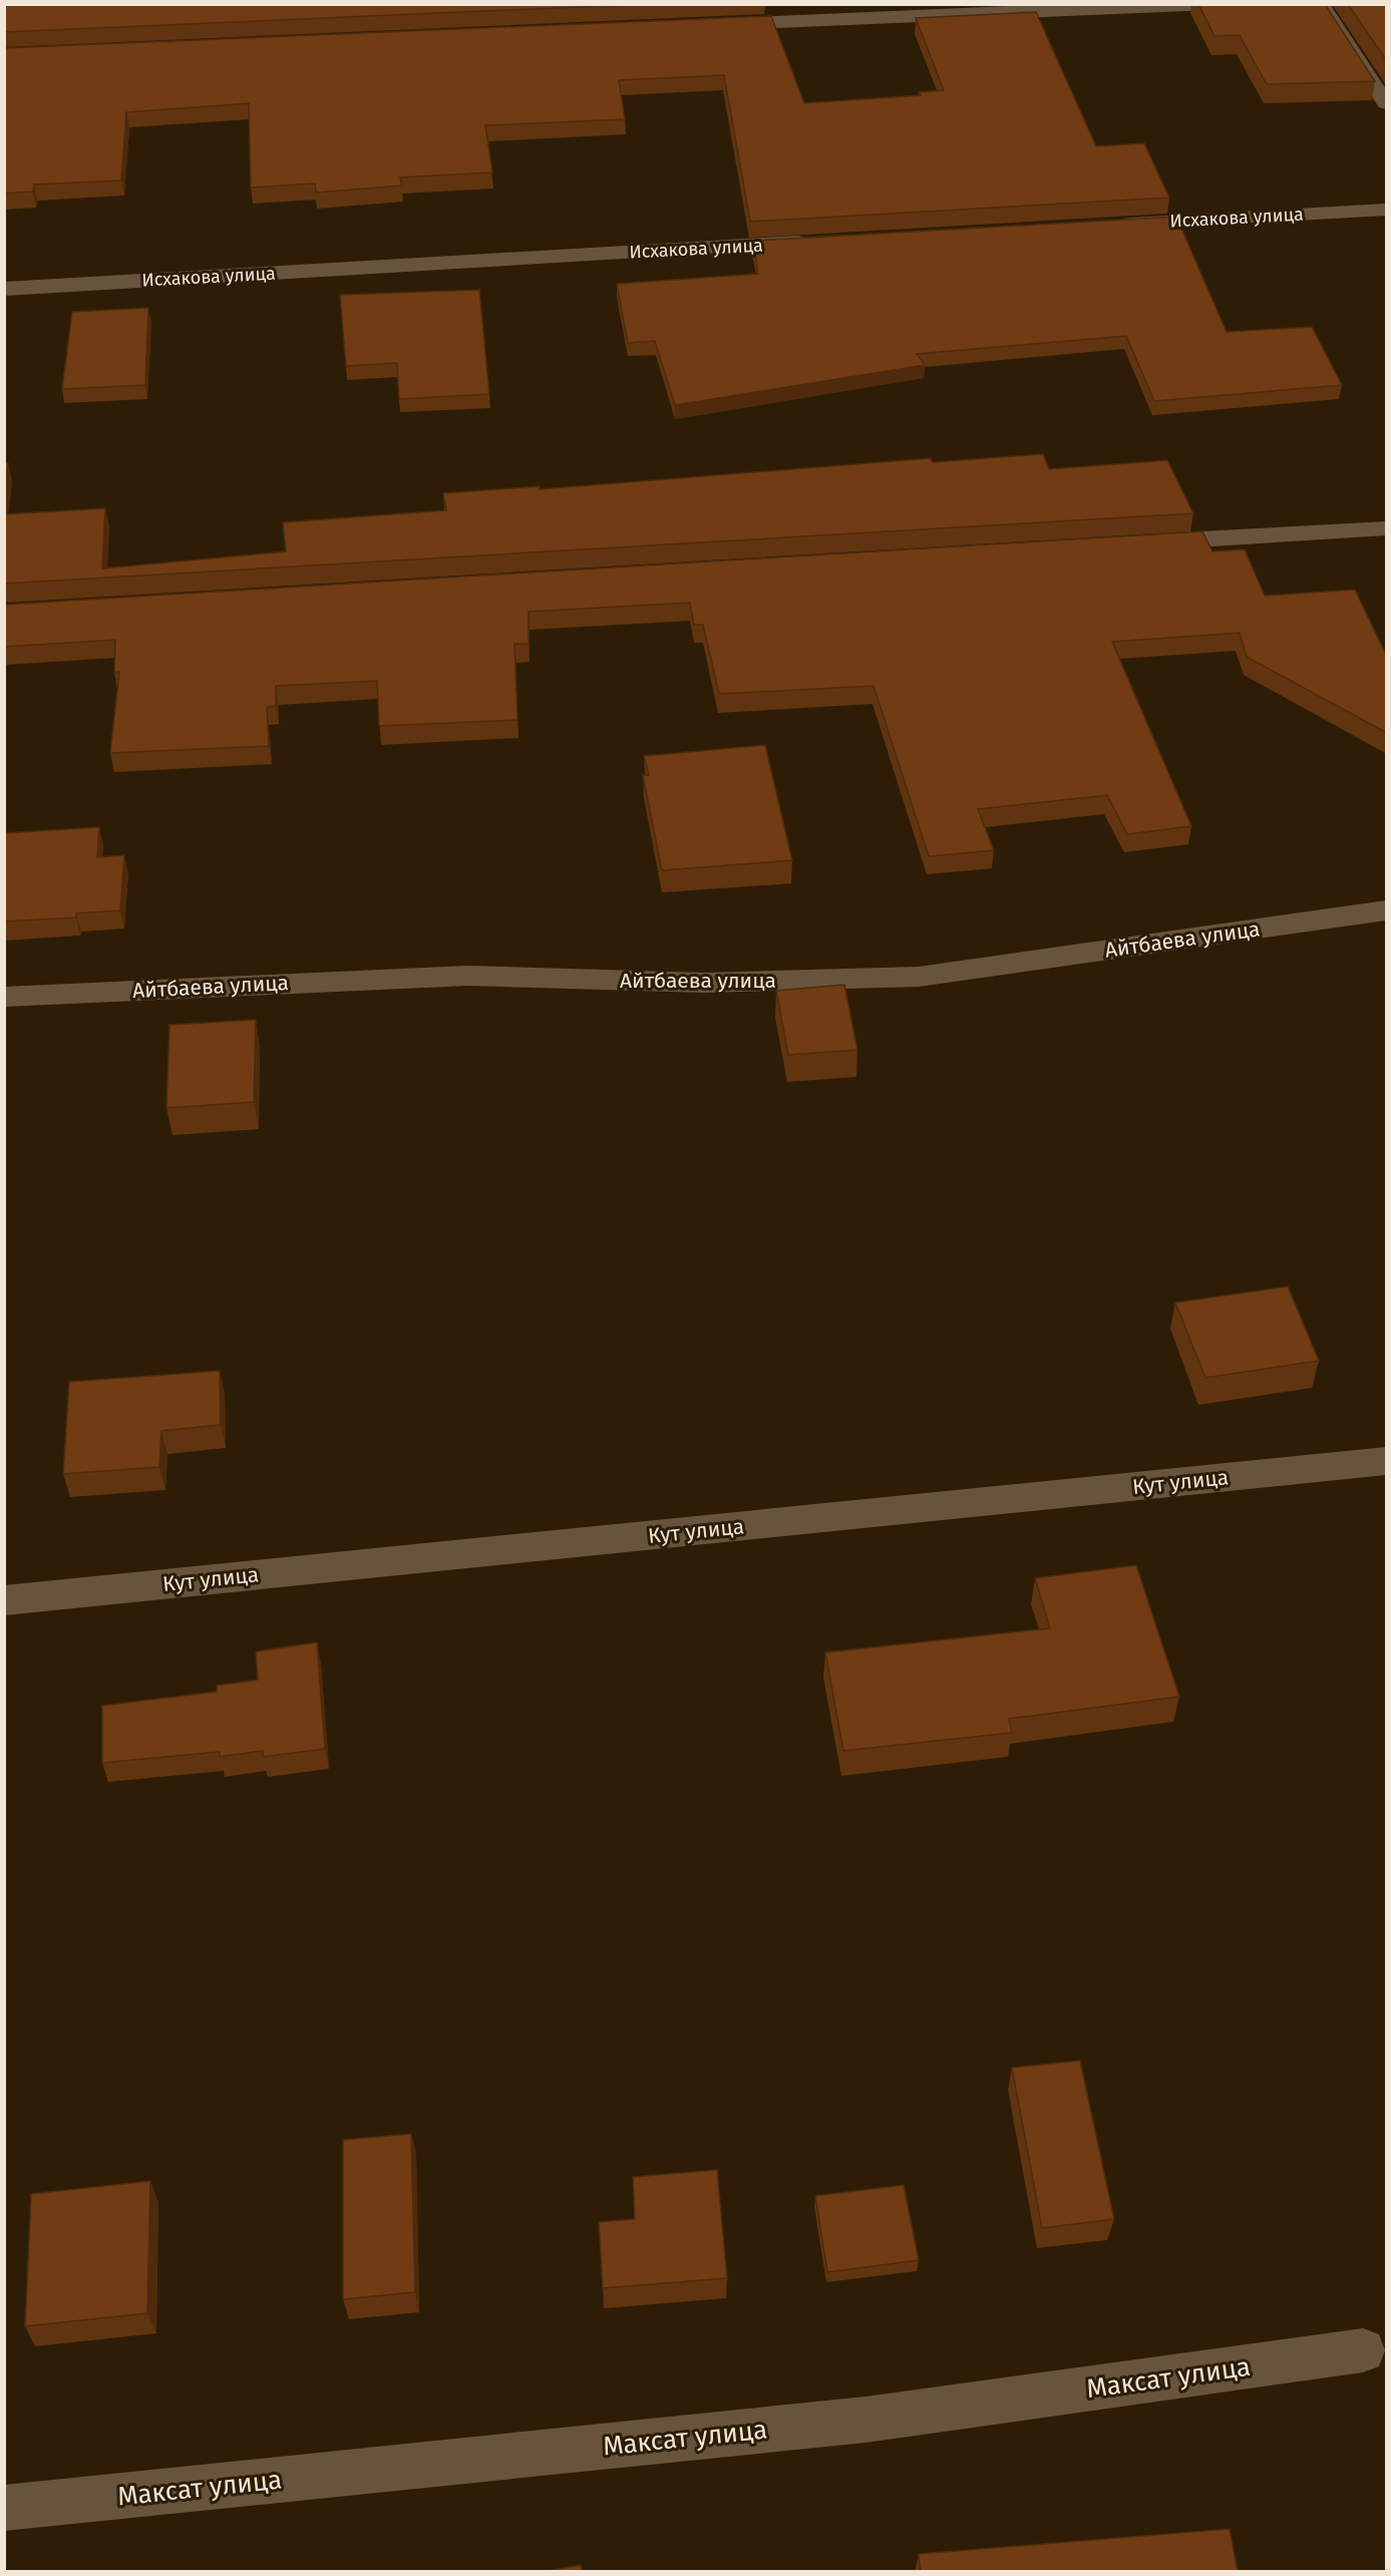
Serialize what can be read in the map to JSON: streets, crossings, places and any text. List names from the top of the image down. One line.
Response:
{"streets":{"street":["Исхакова улица","Айтбаева улица","Кут улица","Максат улица"]}}
